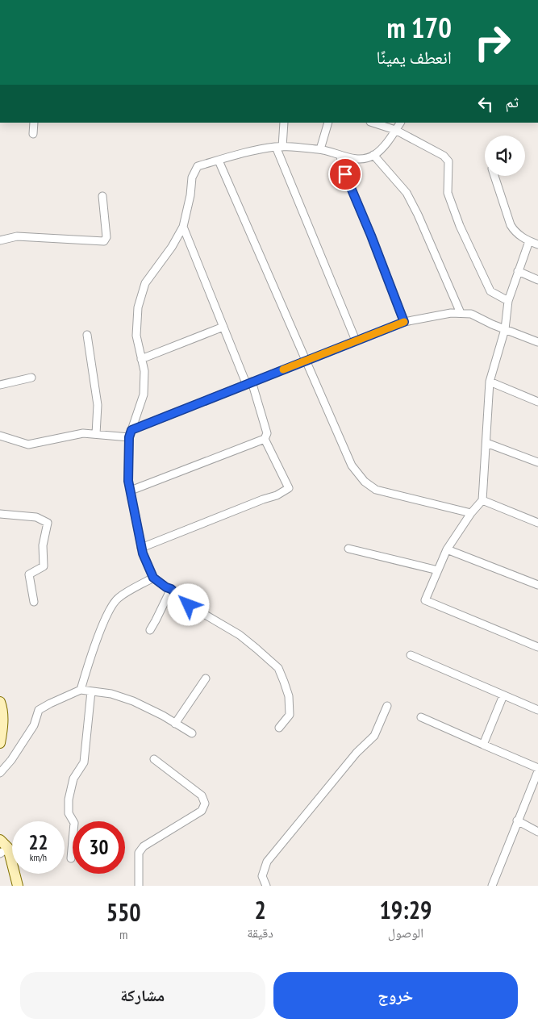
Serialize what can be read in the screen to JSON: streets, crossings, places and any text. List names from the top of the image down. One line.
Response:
{"page":{"turn":["170 m","انعطف يمينًا"],"then":"ثم","speed":"22 km/h","limit":"30","eta":["19:29","الوصول","2","دقيقة","550","m"],"buttons":["خروج","مشاركة"]}}
